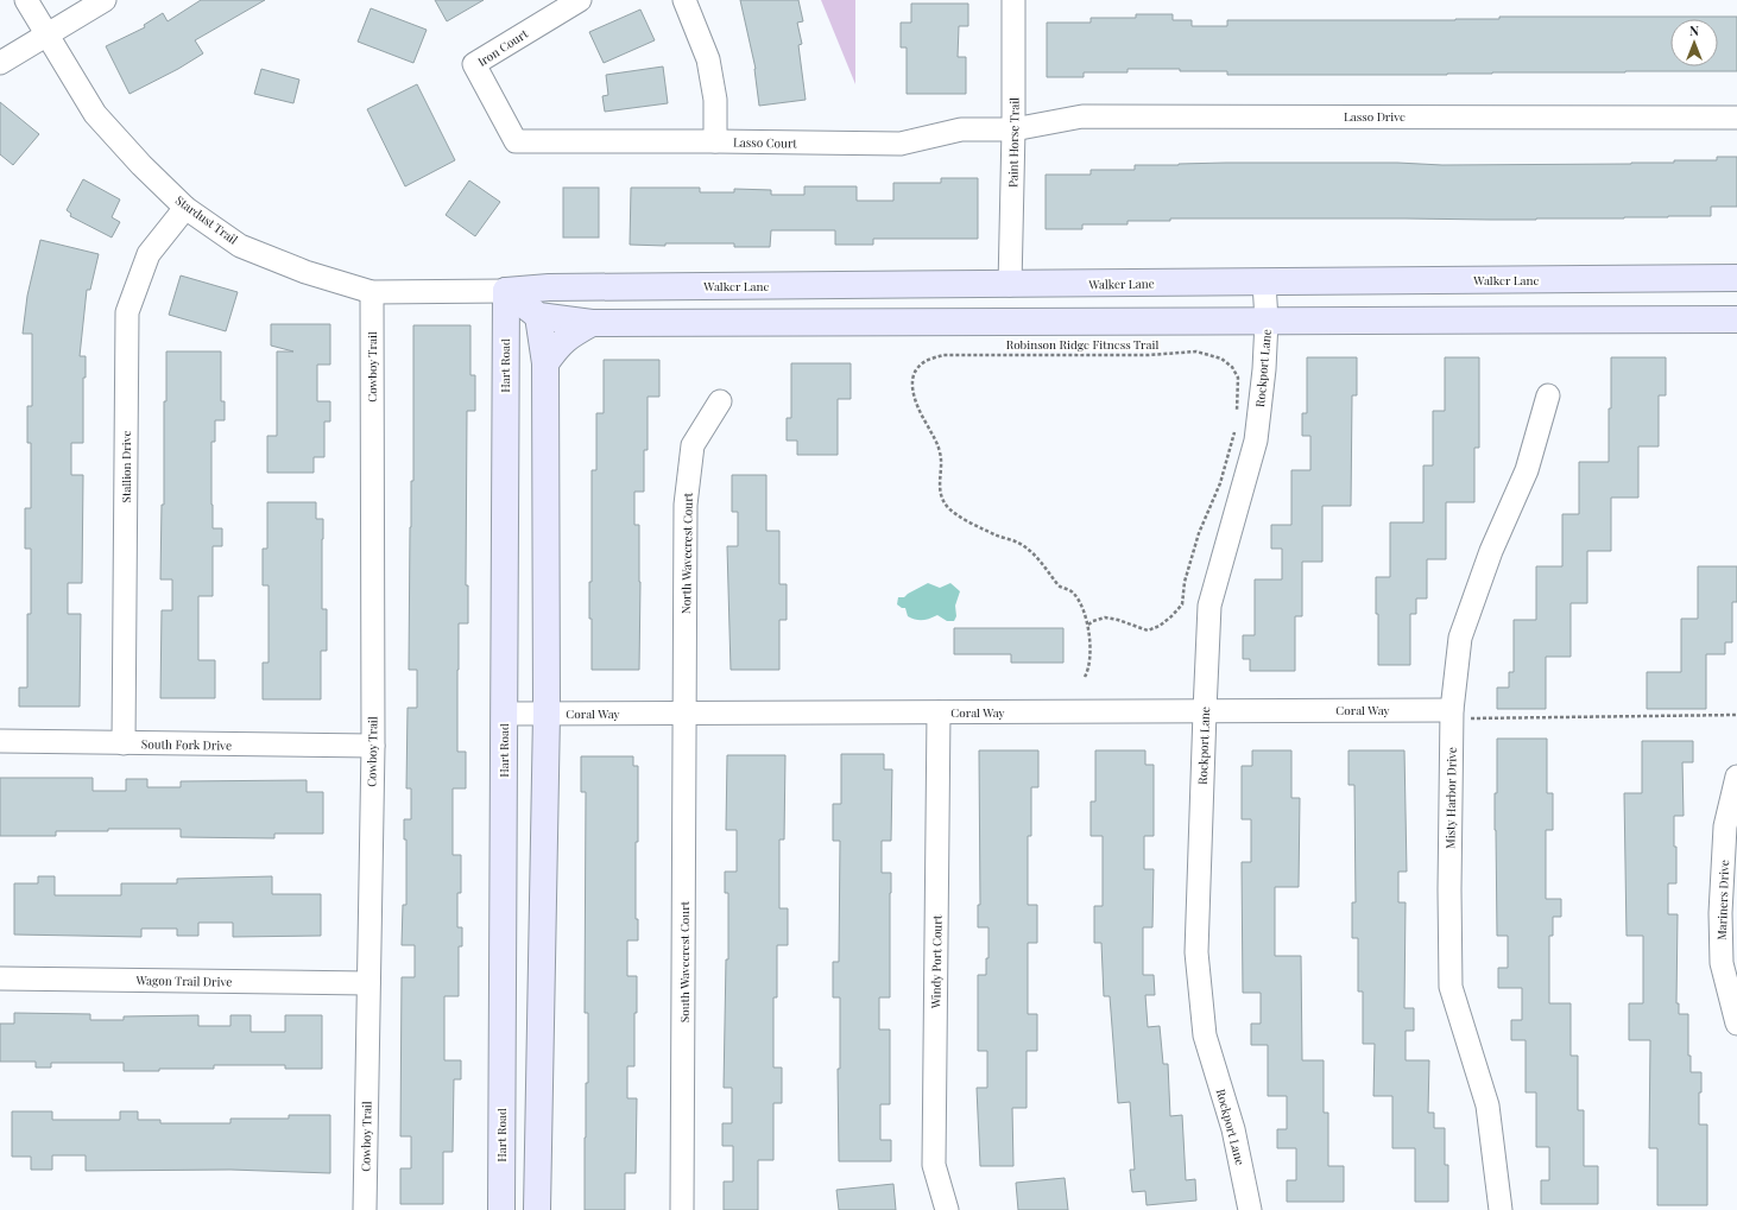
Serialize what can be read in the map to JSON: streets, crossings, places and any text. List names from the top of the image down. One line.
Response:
{"streets":{"street":["Iron Court","Lasso Drive","Lasso Court","Paint Horse Trail","Stardust Trail","Walker Lane","Hart Road","Cowboy Trail","Rockport Lane","Stallion Drive","North Wavecrest Court","Coral Way","South Fork Drive","Misty Harbor Drive","Mariners Drive","South Wavecrest Court","Windy Port Court","Wagon Trail Drive"],"path":["Robinson Ridge Fitness Trail"]},"crossings":[["Iron Court","Lasso Court"],["Lasso Drive","Lasso Court"],["Lasso Drive","Paint Horse Trail"],["Lasso Court","Paint Horse Trail"],["Paint Horse Trail","Walker Lane"],["Stardust Trail","Walker Lane"],["Stardust Trail","Hart Road"],["Stardust Trail","Cowboy Trail"],["Stardust Trail","Stallion Drive"],["Walker Lane","Hart Road"],["Walker Lane","Rockport Lane"],["Hart Road","Coral Way"],["Cowboy Trail","South Fork Drive"],["Cowboy Trail","Wagon Trail Drive"],["Rockport Lane","Coral Way"],["Stallion Drive","South Fork Drive"],["North Wavecrest Court","Coral Way"],["North Wavecrest Court","South Wavecrest Court"],["Coral Way","Misty Harbor Drive"],["Coral Way","South Wavecrest Court"],["Coral Way","Windy Port Court"]],"north":"top"}
